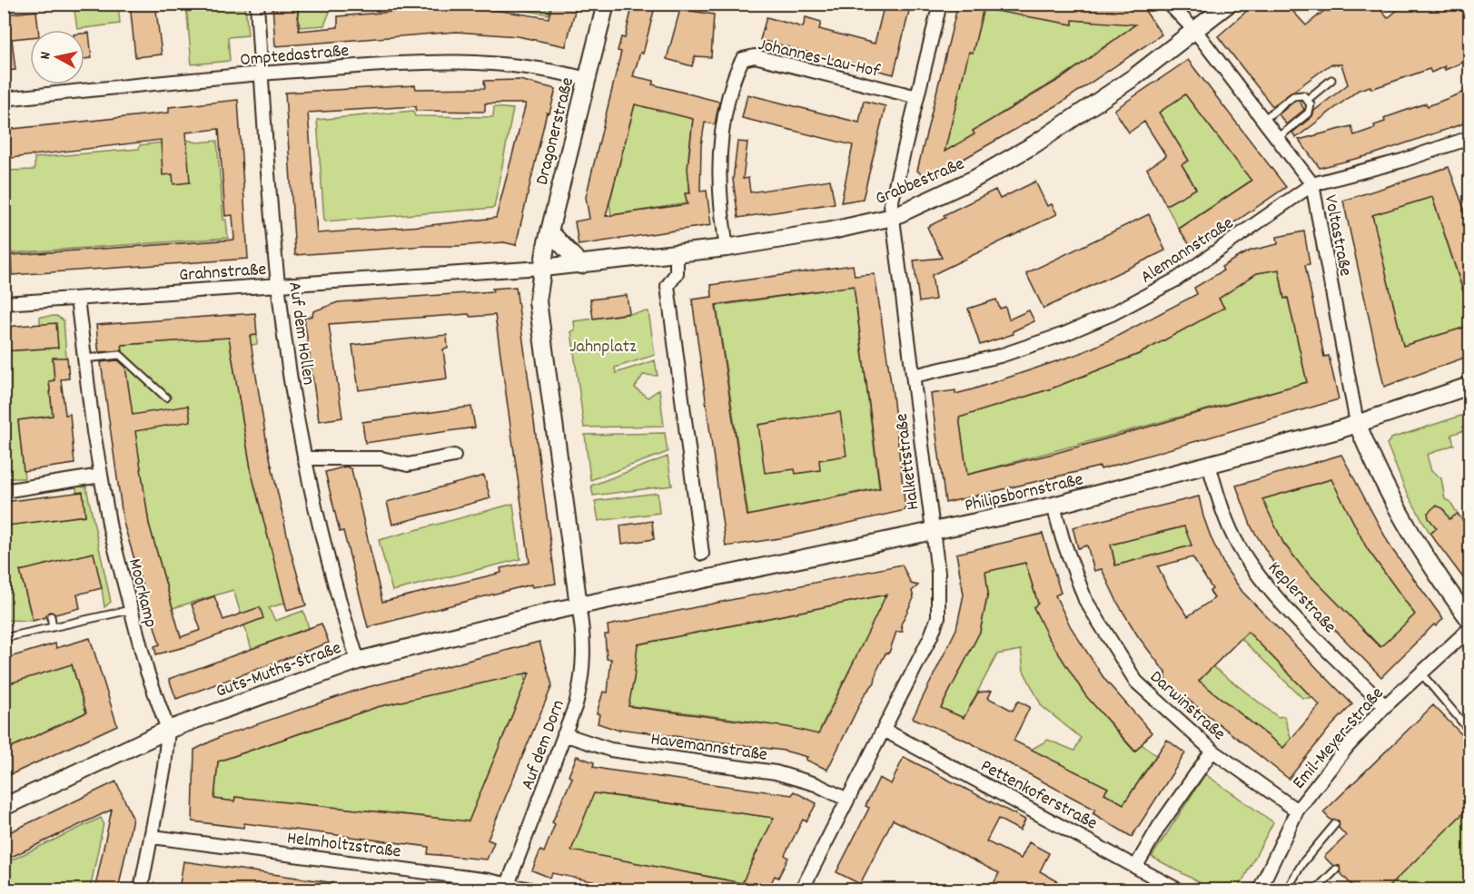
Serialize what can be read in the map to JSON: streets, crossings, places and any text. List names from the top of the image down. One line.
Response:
{"streets":{"street":["Omptedastraße","Johannes-Lau-Hof","Dragonerstraße","Grabbestraße","Voltastraße","Alemannstraße","Grahnstraße","Auf dem Hollen","Halkettstraße","Philipsbornstraße","Moorkamp","Keplerstraße","Guts-Muths-Straße","Darwinstraße","Emil-Meyer-Straße","Auf dem Dorn","Havemannstraße","Pettenkoferstraße","Helmholtzstraße"]},"crossings":[["Omptedastraße","Dragonerstraße"],["Omptedastraße","Auf dem Hollen"],["Johannes-Lau-Hof","Grabbestraße"],["Johannes-Lau-Hof","Halkettstraße"],["Dragonerstraße","Grabbestraße"],["Dragonerstraße","Grahnstraße"],["Grabbestraße","Voltastraße"],["Grabbestraße","Grahnstraße"],["Grabbestraße","Halkettstraße"],["Voltastraße","Alemannstraße"],["Voltastraße","Philipsbornstraße"],["Alemannstraße","Halkettstraße"],["Grahnstraße","Auf dem Hollen"],["Grahnstraße","Moorkamp"],["Auf dem Hollen","Guts-Muths-Straße"],["Halkettstraße","Philipsbornstraße"],["Halkettstraße","Havemannstraße"],["Halkettstraße","Pettenkoferstraße"],["Philipsbornstraße","Keplerstraße"],["Philipsbornstraße","Guts-Muths-Straße"],["Philipsbornstraße","Darwinstraße"],["Philipsbornstraße","Auf dem Dorn"],["Moorkamp","Guts-Muths-Straße"],["Moorkamp","Helmholtzstraße"],["Keplerstraße","Emil-Meyer-Straße"],["Guts-Muths-Straße","Auf dem Dorn"],["Darwinstraße","Emil-Meyer-Straße"],["Auf dem Dorn","Havemannstraße"],["Auf dem Dorn","Helmholtzstraße"]],"parks":["Jahnplatz"],"north":"left"}
